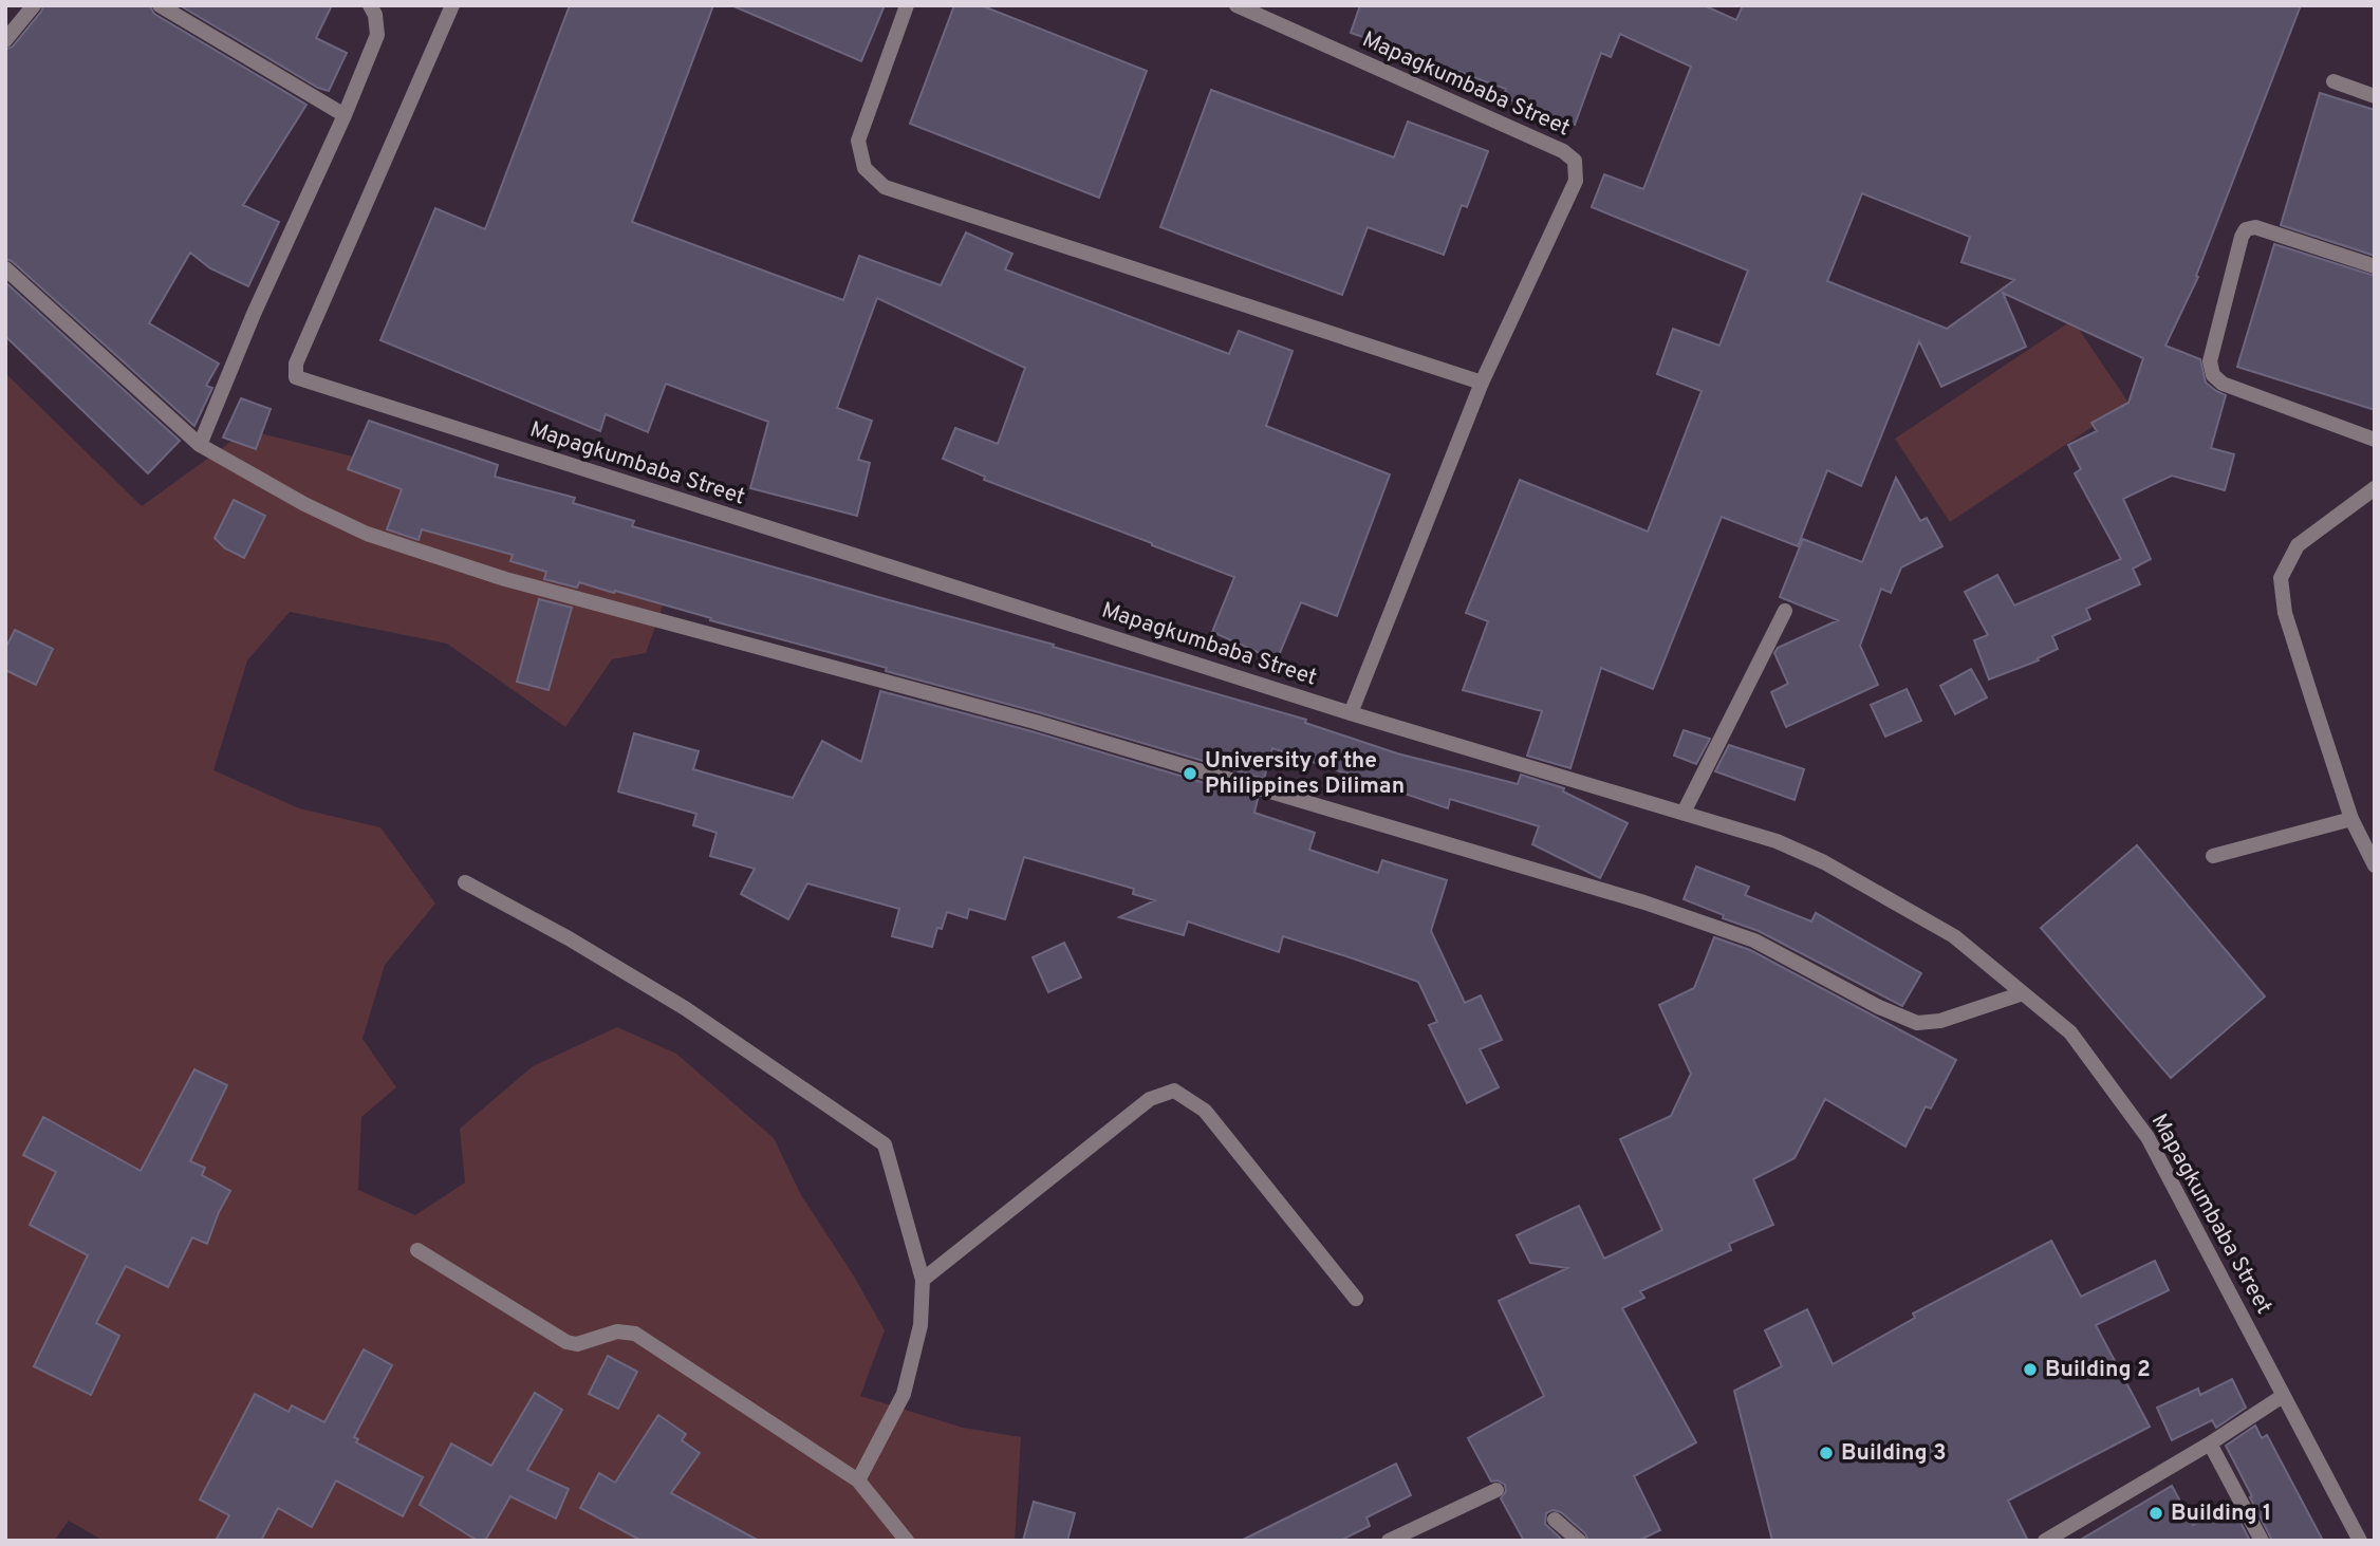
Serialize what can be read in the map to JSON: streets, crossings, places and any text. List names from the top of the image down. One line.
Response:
{"streets":{"street":["Mapagkumbaba Street"]},"places":["University of the Philippines Diliman","Building 2","Building 3","Building 1"]}
